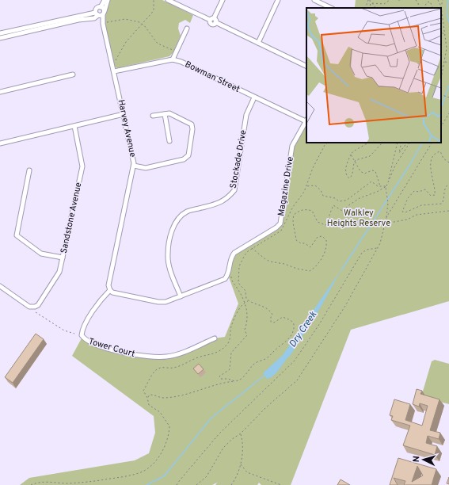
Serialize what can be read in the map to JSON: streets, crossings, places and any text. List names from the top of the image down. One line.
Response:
{"streets":{"street":["Bowman Street","Harvey Avenue","Stockade Drive","Magazine Drive","Sandstone Avenue","Tower Court"]},"crossings":[["Bowman Street","Stockade Drive"],["Bowman Street","Magazine Drive"],["Harvey Avenue","Magazine Drive"],["Harvey Avenue","Tower Court"],["Stockade Drive","Magazine Drive"],["Magazine Drive","Tower Court"]],"water":["Dry Creek"],"parks":["Walkley Heights Reserve"],"north":"left"}
